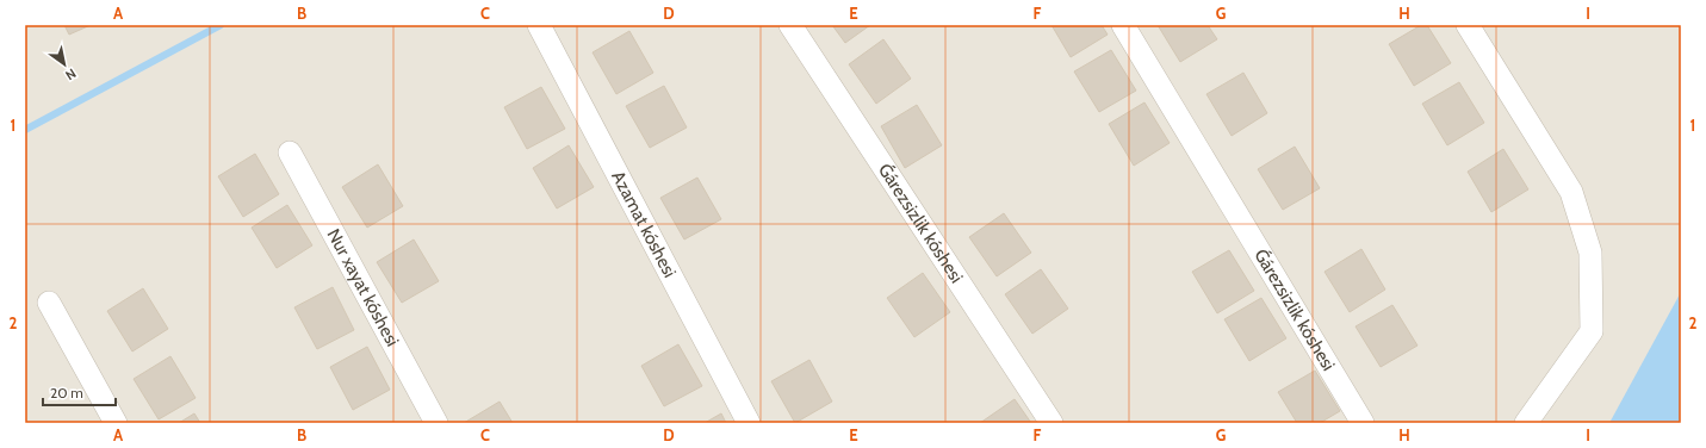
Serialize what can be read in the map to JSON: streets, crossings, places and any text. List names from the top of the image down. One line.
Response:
{"streets":{"street":["Azamat kóshesi","Ǵárezsizlik kóshesi","Nur xayat kóshesi"]},"scale_bar":"20 m","north":"bottom right","grid":{"columns":["A","B","C","D","E","F","G","H","I"],"rows":["1","2"]}}
